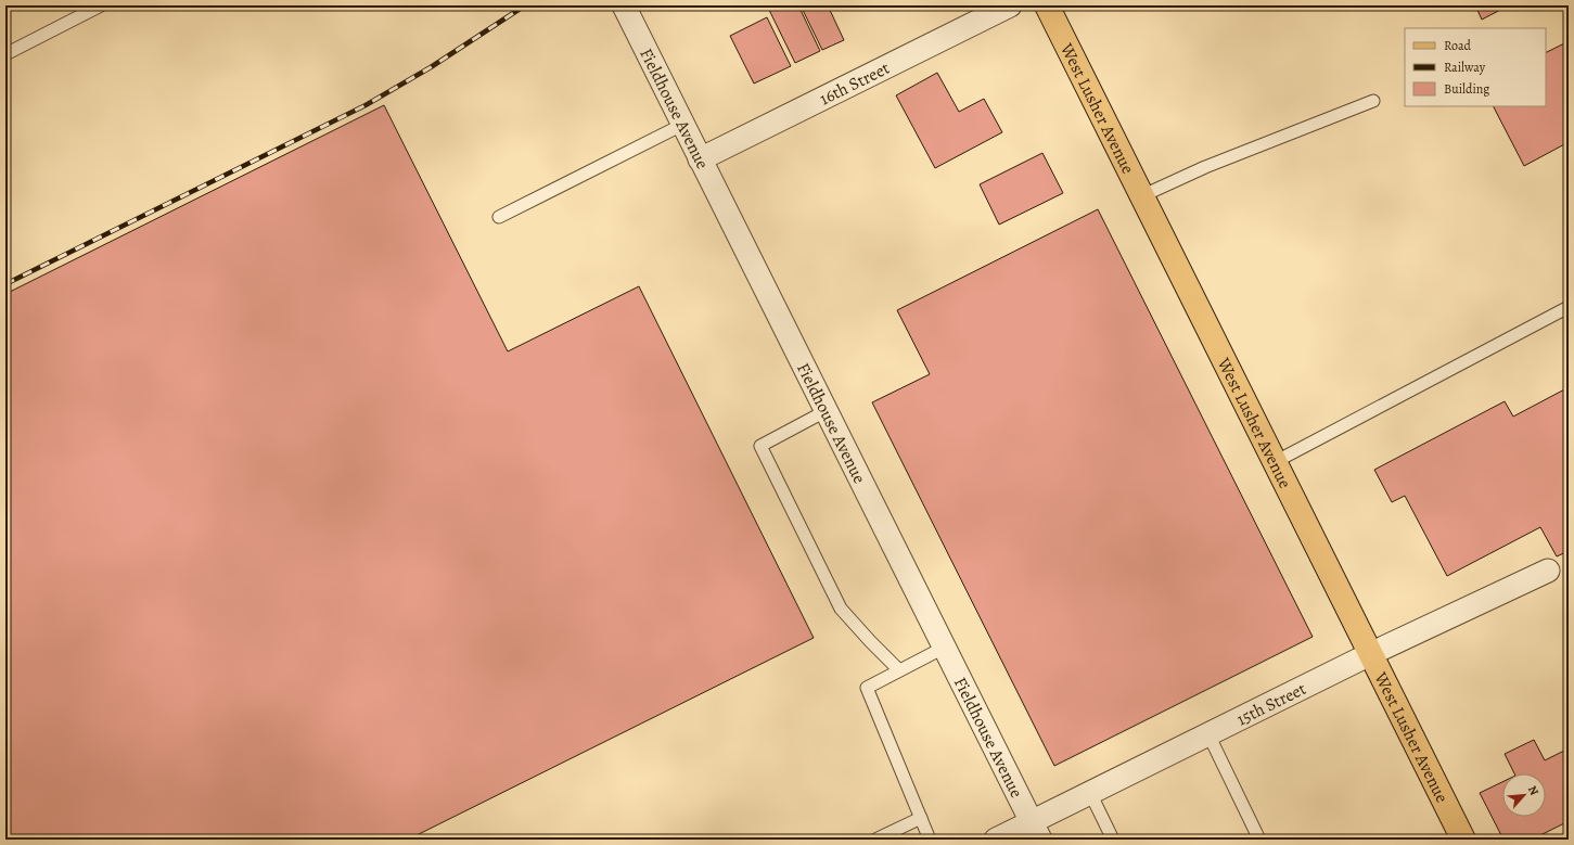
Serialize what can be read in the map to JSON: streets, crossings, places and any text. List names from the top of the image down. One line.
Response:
{"streets":{"main road":["West Lusher Avenue"],"street":["16th Street","Fieldhouse Avenue","15th Street"]},"crossings":[["16th Street","Fieldhouse Avenue"],["Fieldhouse Avenue","15th Street"],["West Lusher Avenue","15th Street"]],"legend":["Road","Railway","Building"],"north":"top right"}
